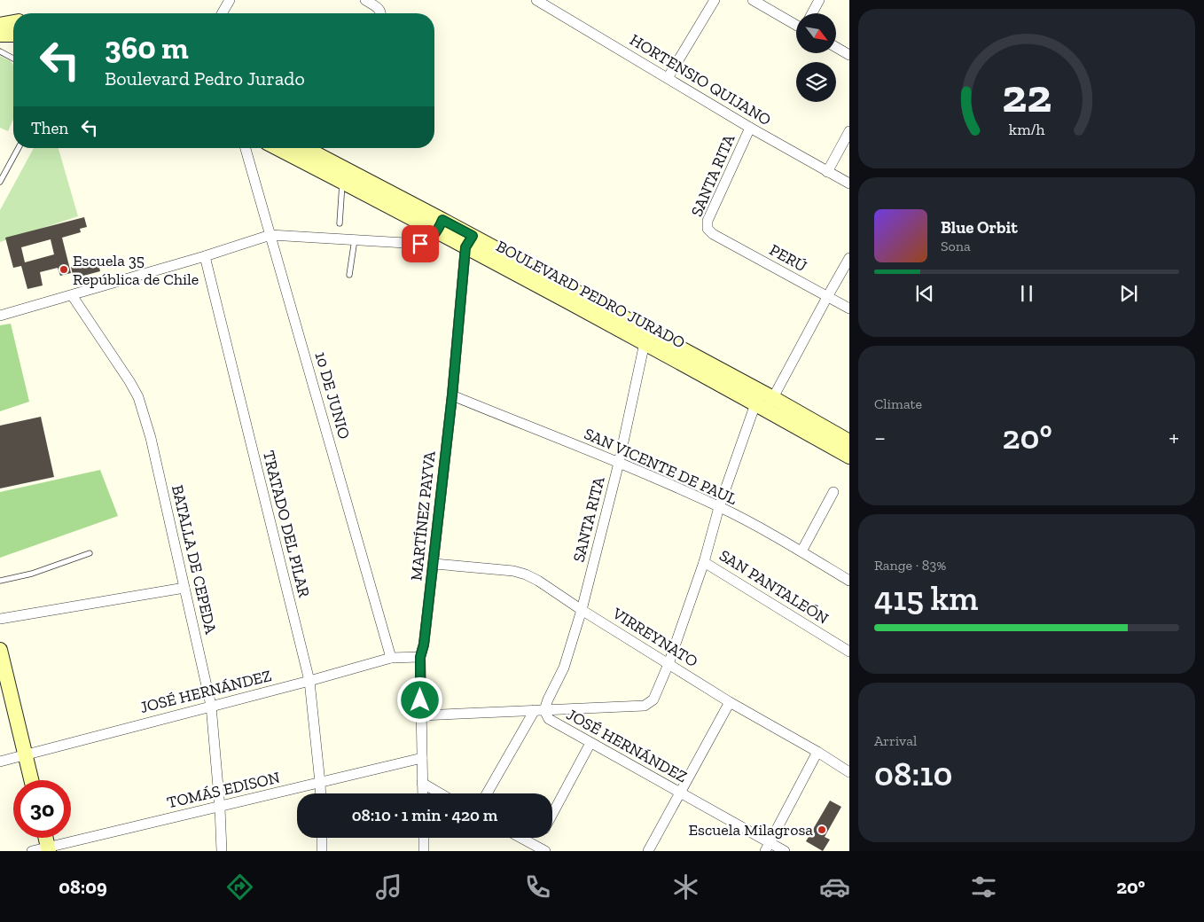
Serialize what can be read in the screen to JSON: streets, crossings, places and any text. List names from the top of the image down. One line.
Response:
{"streets":{"main road":["BOULEVARD PEDRO JURADO"],"street":["HORTENSIO QUIJANO","SANTA RITA","PERÚ","10 DE JUNIO","SAN VICENTE DE PAUL","MARTÍNEZ PAYVA","TRATADO DEL PILAR","BATALLA DE CEPEDA","SAN PANTALEÓN","VIRREYNATO","JOSÉ HERNÁNDEZ","TOMÁS EDISON"]},"crossings":[["HORTENSIO QUIJANO","SANTA RITA"],["SANTA RITA","PERÚ"],["SANTA RITA","BOULEVARD PEDRO JURADO"],["SANTA RITA","SAN VICENTE DE PAUL"],["SANTA RITA","VIRREYNATO"],["SANTA RITA","JOSÉ HERNÁNDEZ"],["BOULEVARD PEDRO JURADO","MARTÍNEZ PAYVA"],["10 DE JUNIO","JOSÉ HERNÁNDEZ"],["SAN VICENTE DE PAUL","MARTÍNEZ PAYVA"],["MARTÍNEZ PAYVA","VIRREYNATO"],["MARTÍNEZ PAYVA","JOSÉ HERNÁNDEZ"],["MARTÍNEZ PAYVA","TOMÁS EDISON"],["TRATADO DEL PILAR","JOSÉ HERNÁNDEZ"],["TRATADO DEL PILAR","TOMÁS EDISON"],["BATALLA DE CEPEDA","JOSÉ HERNÁNDEZ"],["BATALLA DE CEPEDA","TOMÁS EDISON"]],"places":["Escuela 35 República de Chile","Escuela Milagrosa"],"north":"bottom right","page":{"turn":["360 m","Boulevard Pedro Jurado"],"then":"Then","song":["Blue Orbit","Sona"],"tile":["Climate",["Range · 83%","415 km"],["Arrival","08:10"]],"heat":["−","20°","+"],"limit":"30","trip":"08:10 · 1 min · 420 m","tabs":["08:09","20°"],"gauge":["22","km/h"]}}
